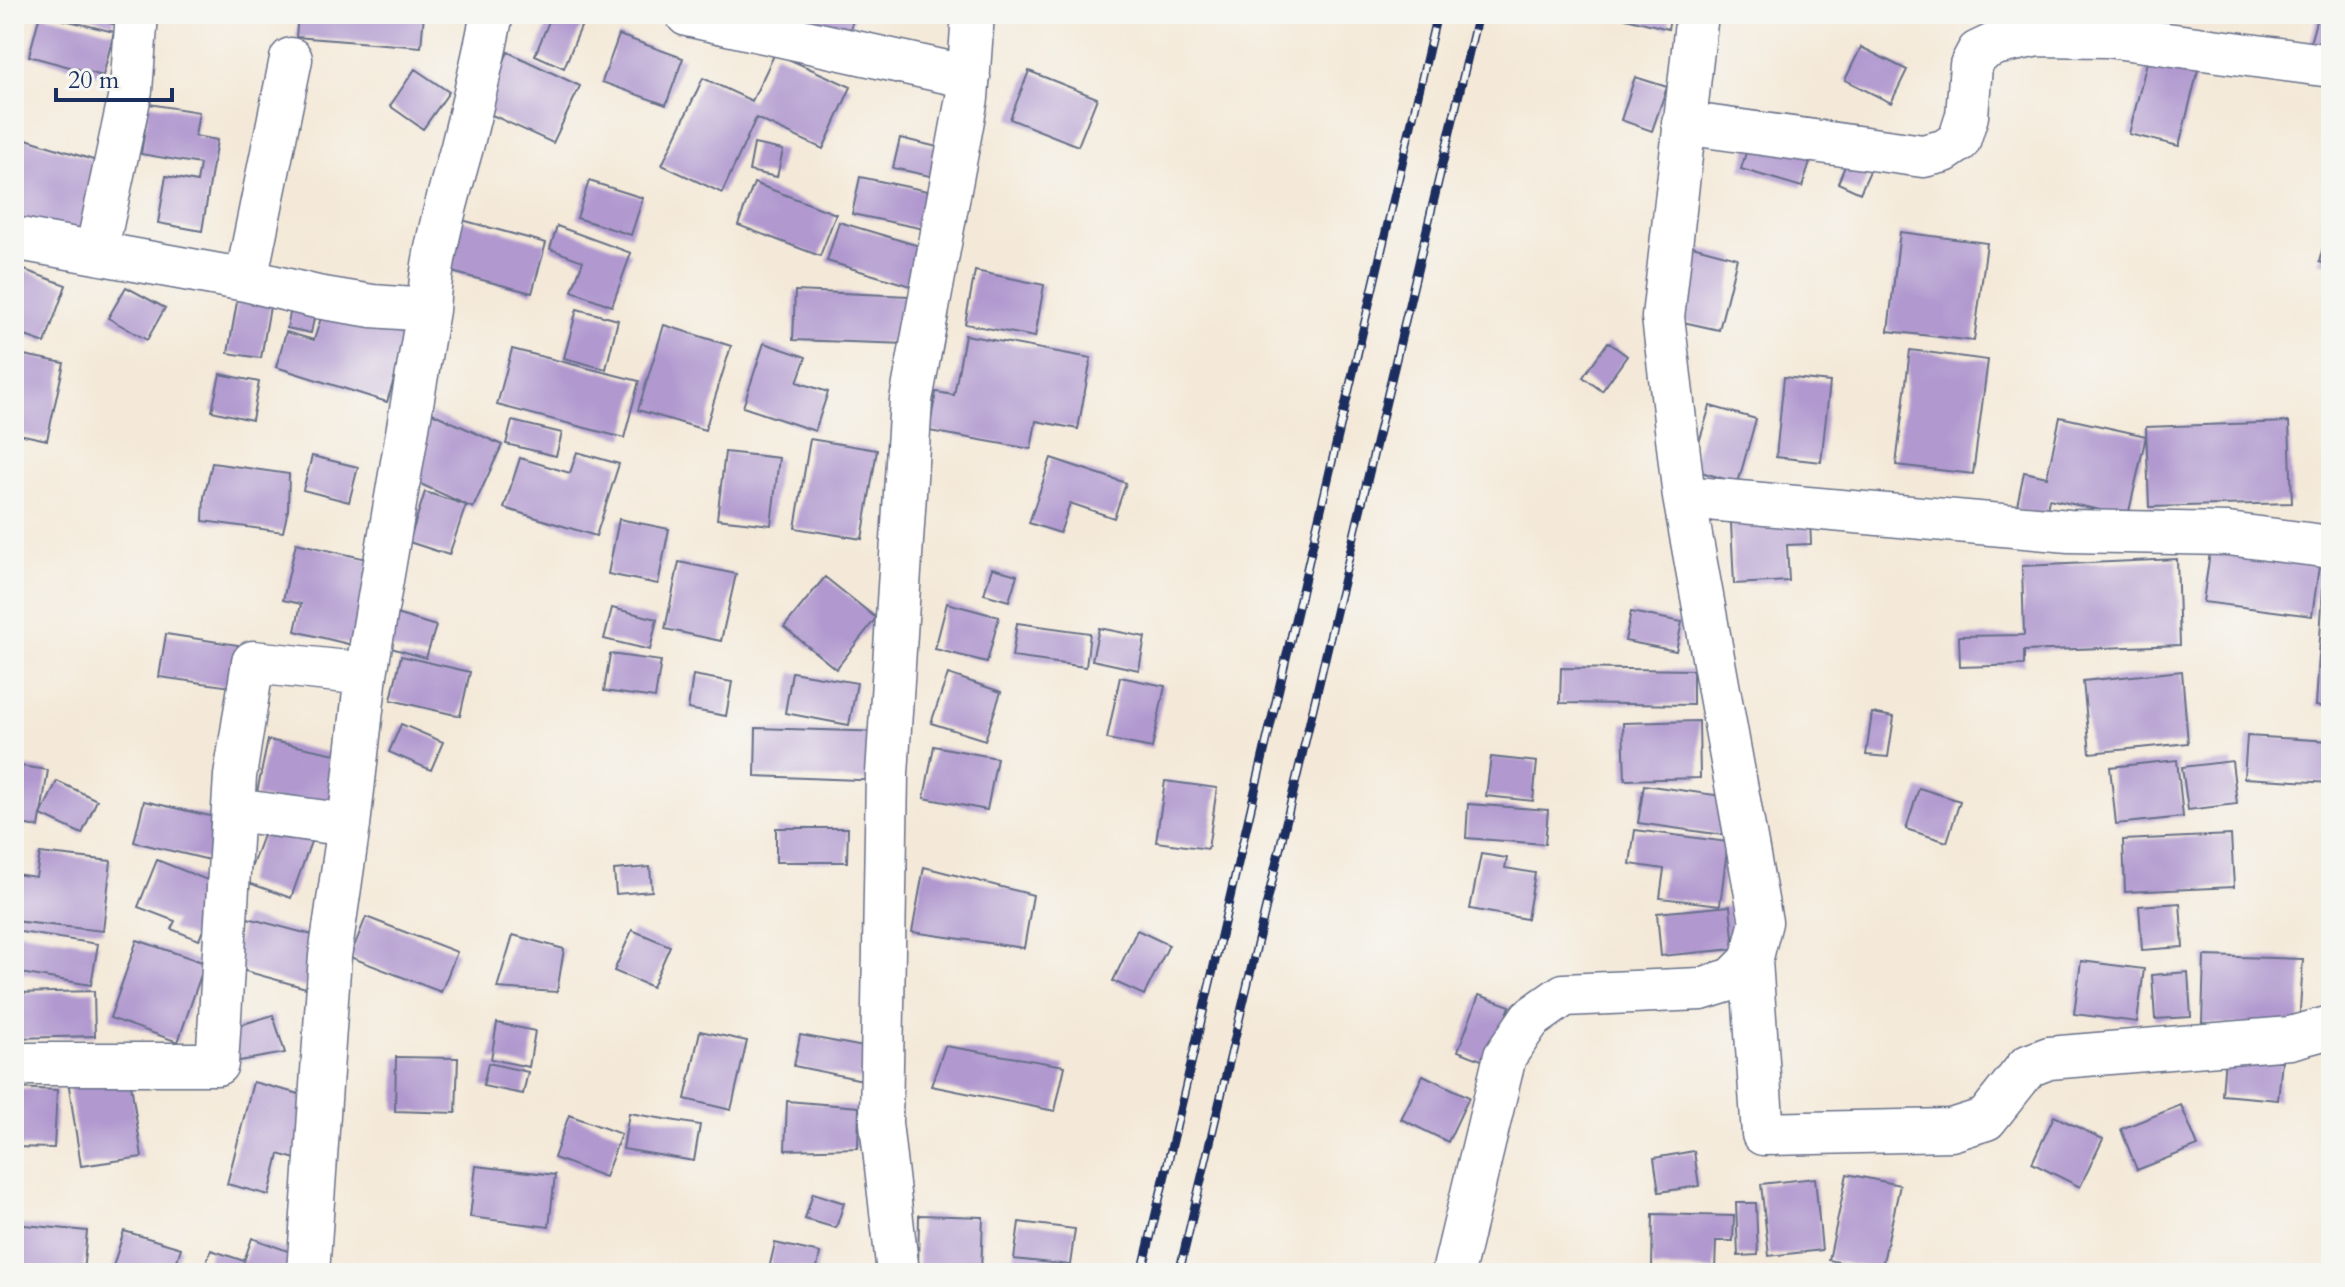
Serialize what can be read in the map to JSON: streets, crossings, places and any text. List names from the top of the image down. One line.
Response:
{"scale_bar":"20 m"}
